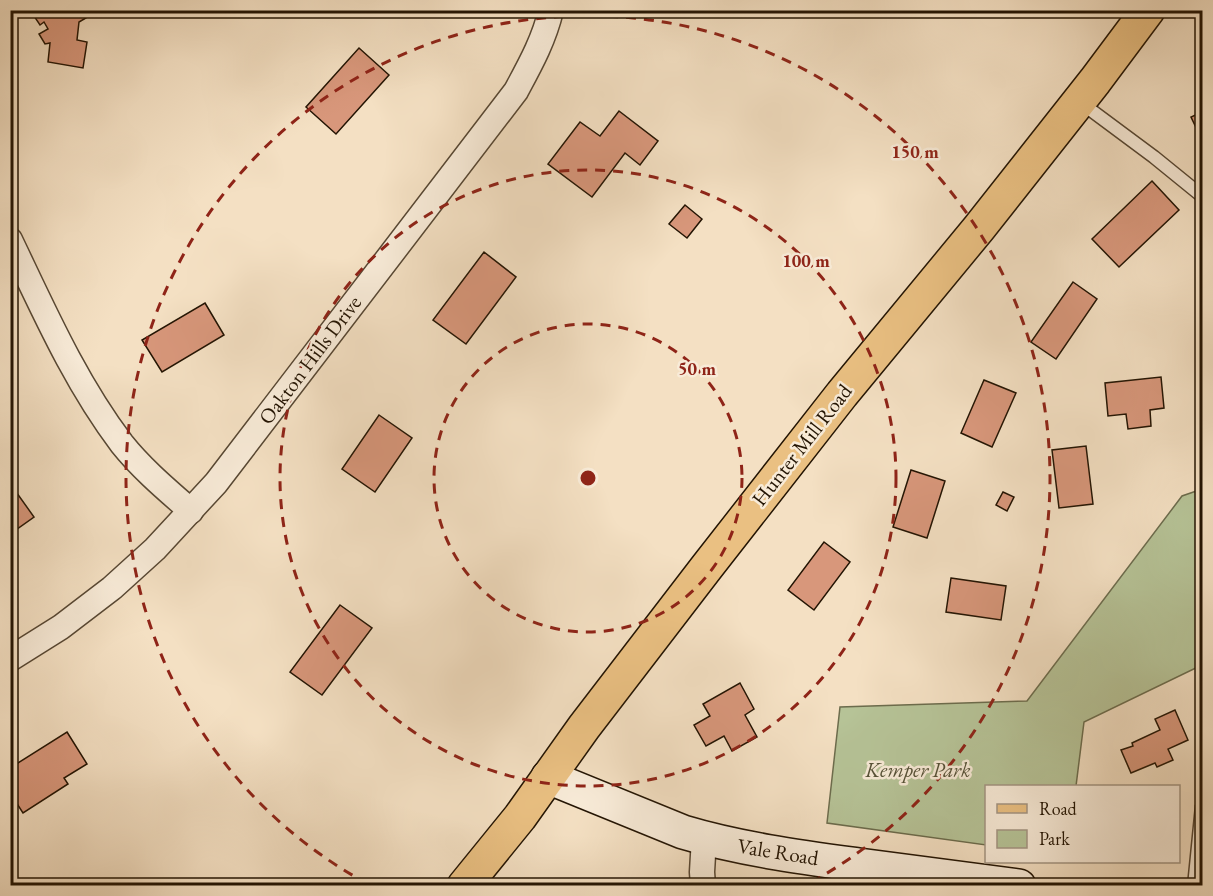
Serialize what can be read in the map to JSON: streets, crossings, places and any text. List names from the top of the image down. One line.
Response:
{"streets":{"main road":["Hunter Mill Road","Vale Road"],"street":["Oakton Hills Drive"]},"crossings":[["Hunter Mill Road","Vale Road"]],"parks":["Kemper Park"],"legend":["Road","Park"],"rings":["150 m","100 m","50 m"]}
